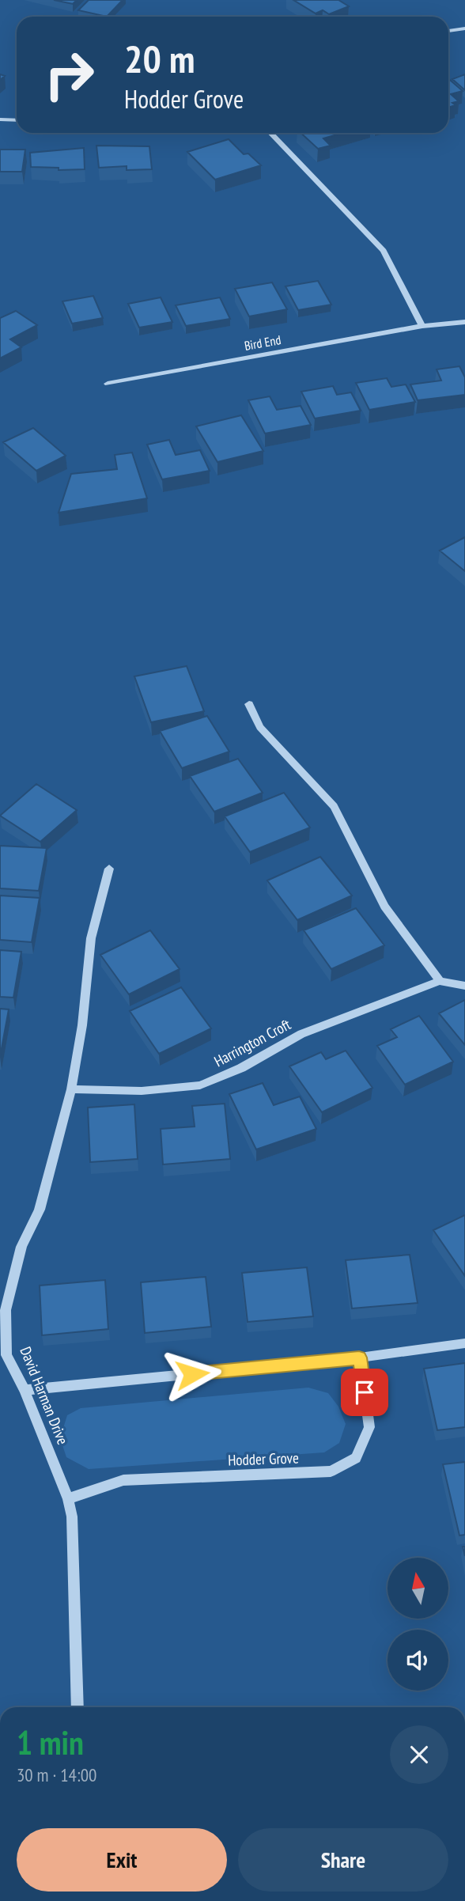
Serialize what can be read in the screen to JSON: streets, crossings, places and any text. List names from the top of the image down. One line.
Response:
{"streets":{"street":["Bird End","Harrington Croft","David Harman Drive","Hodder Grove"]},"crossings":[["Harrington Croft","David Harman Drive"],["David Harman Drive","Hodder Grove"]],"north":"top","page":{"turn":["20 m","Hodder Grove"],"heading":["1 min","30 m · 14:00"],"buttons":["Exit","Share"]}}
